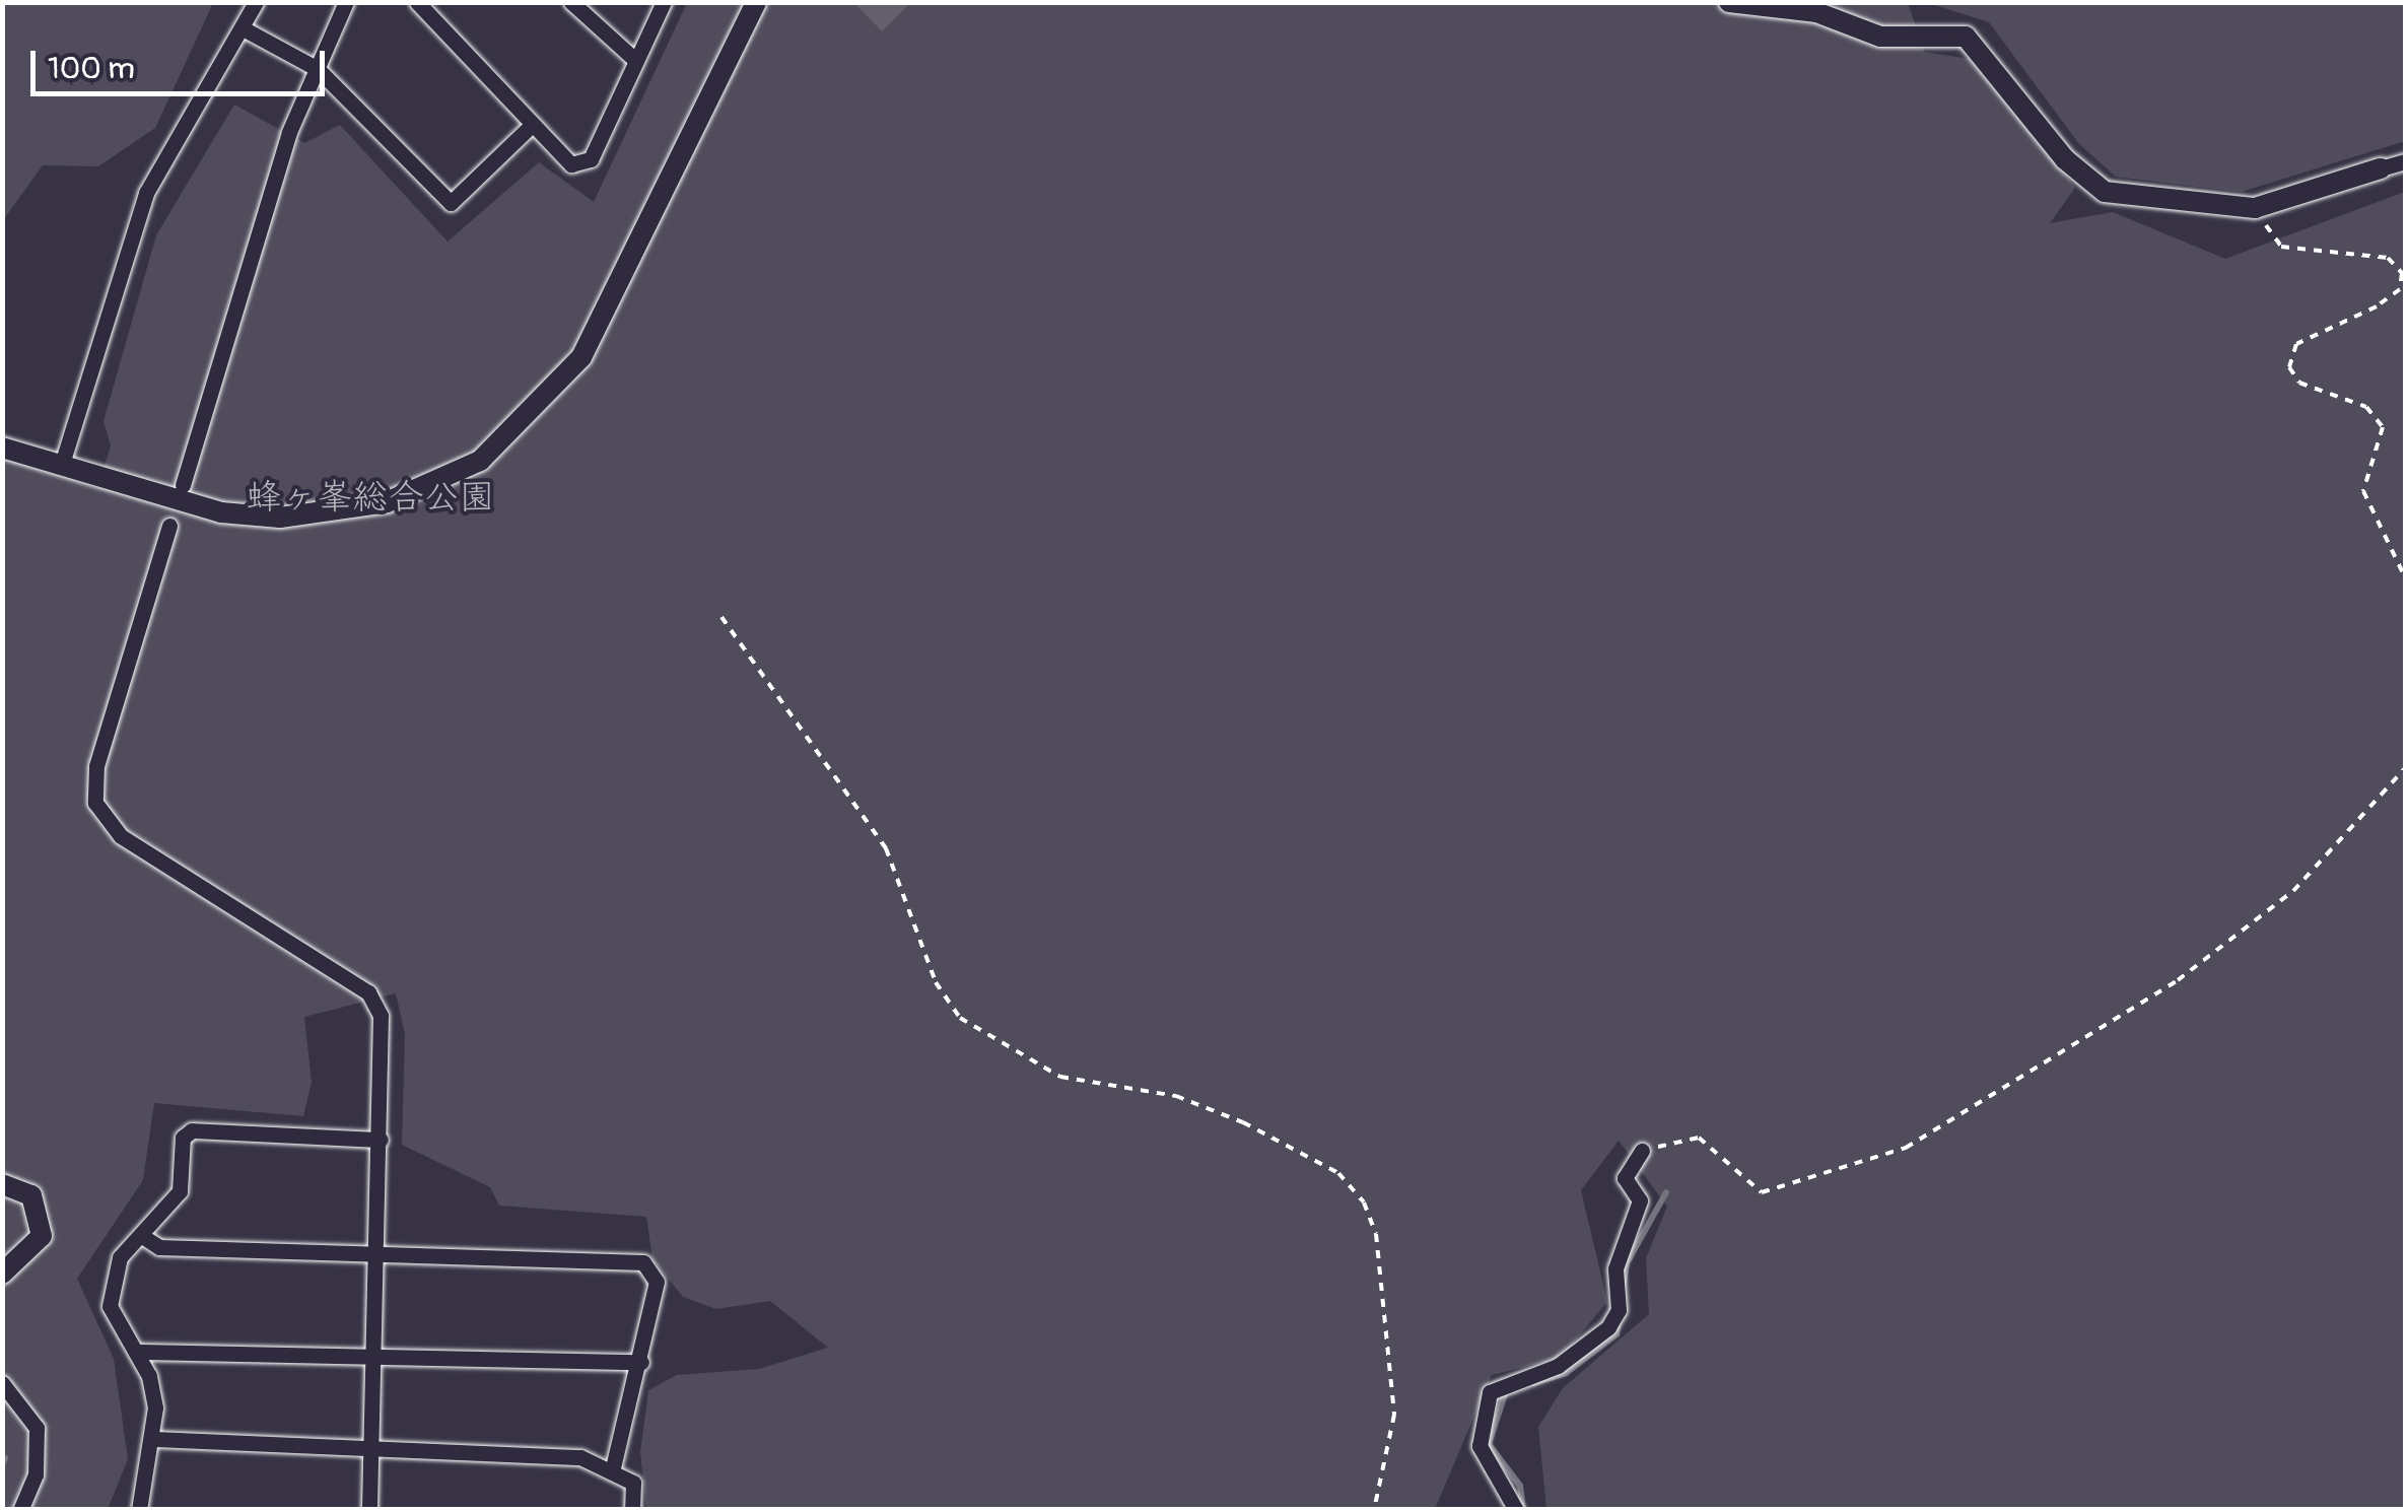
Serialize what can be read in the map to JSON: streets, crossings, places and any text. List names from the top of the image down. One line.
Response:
{"parks":["蜂ヶ峯総合公園"],"scale_bar":"100 m"}
